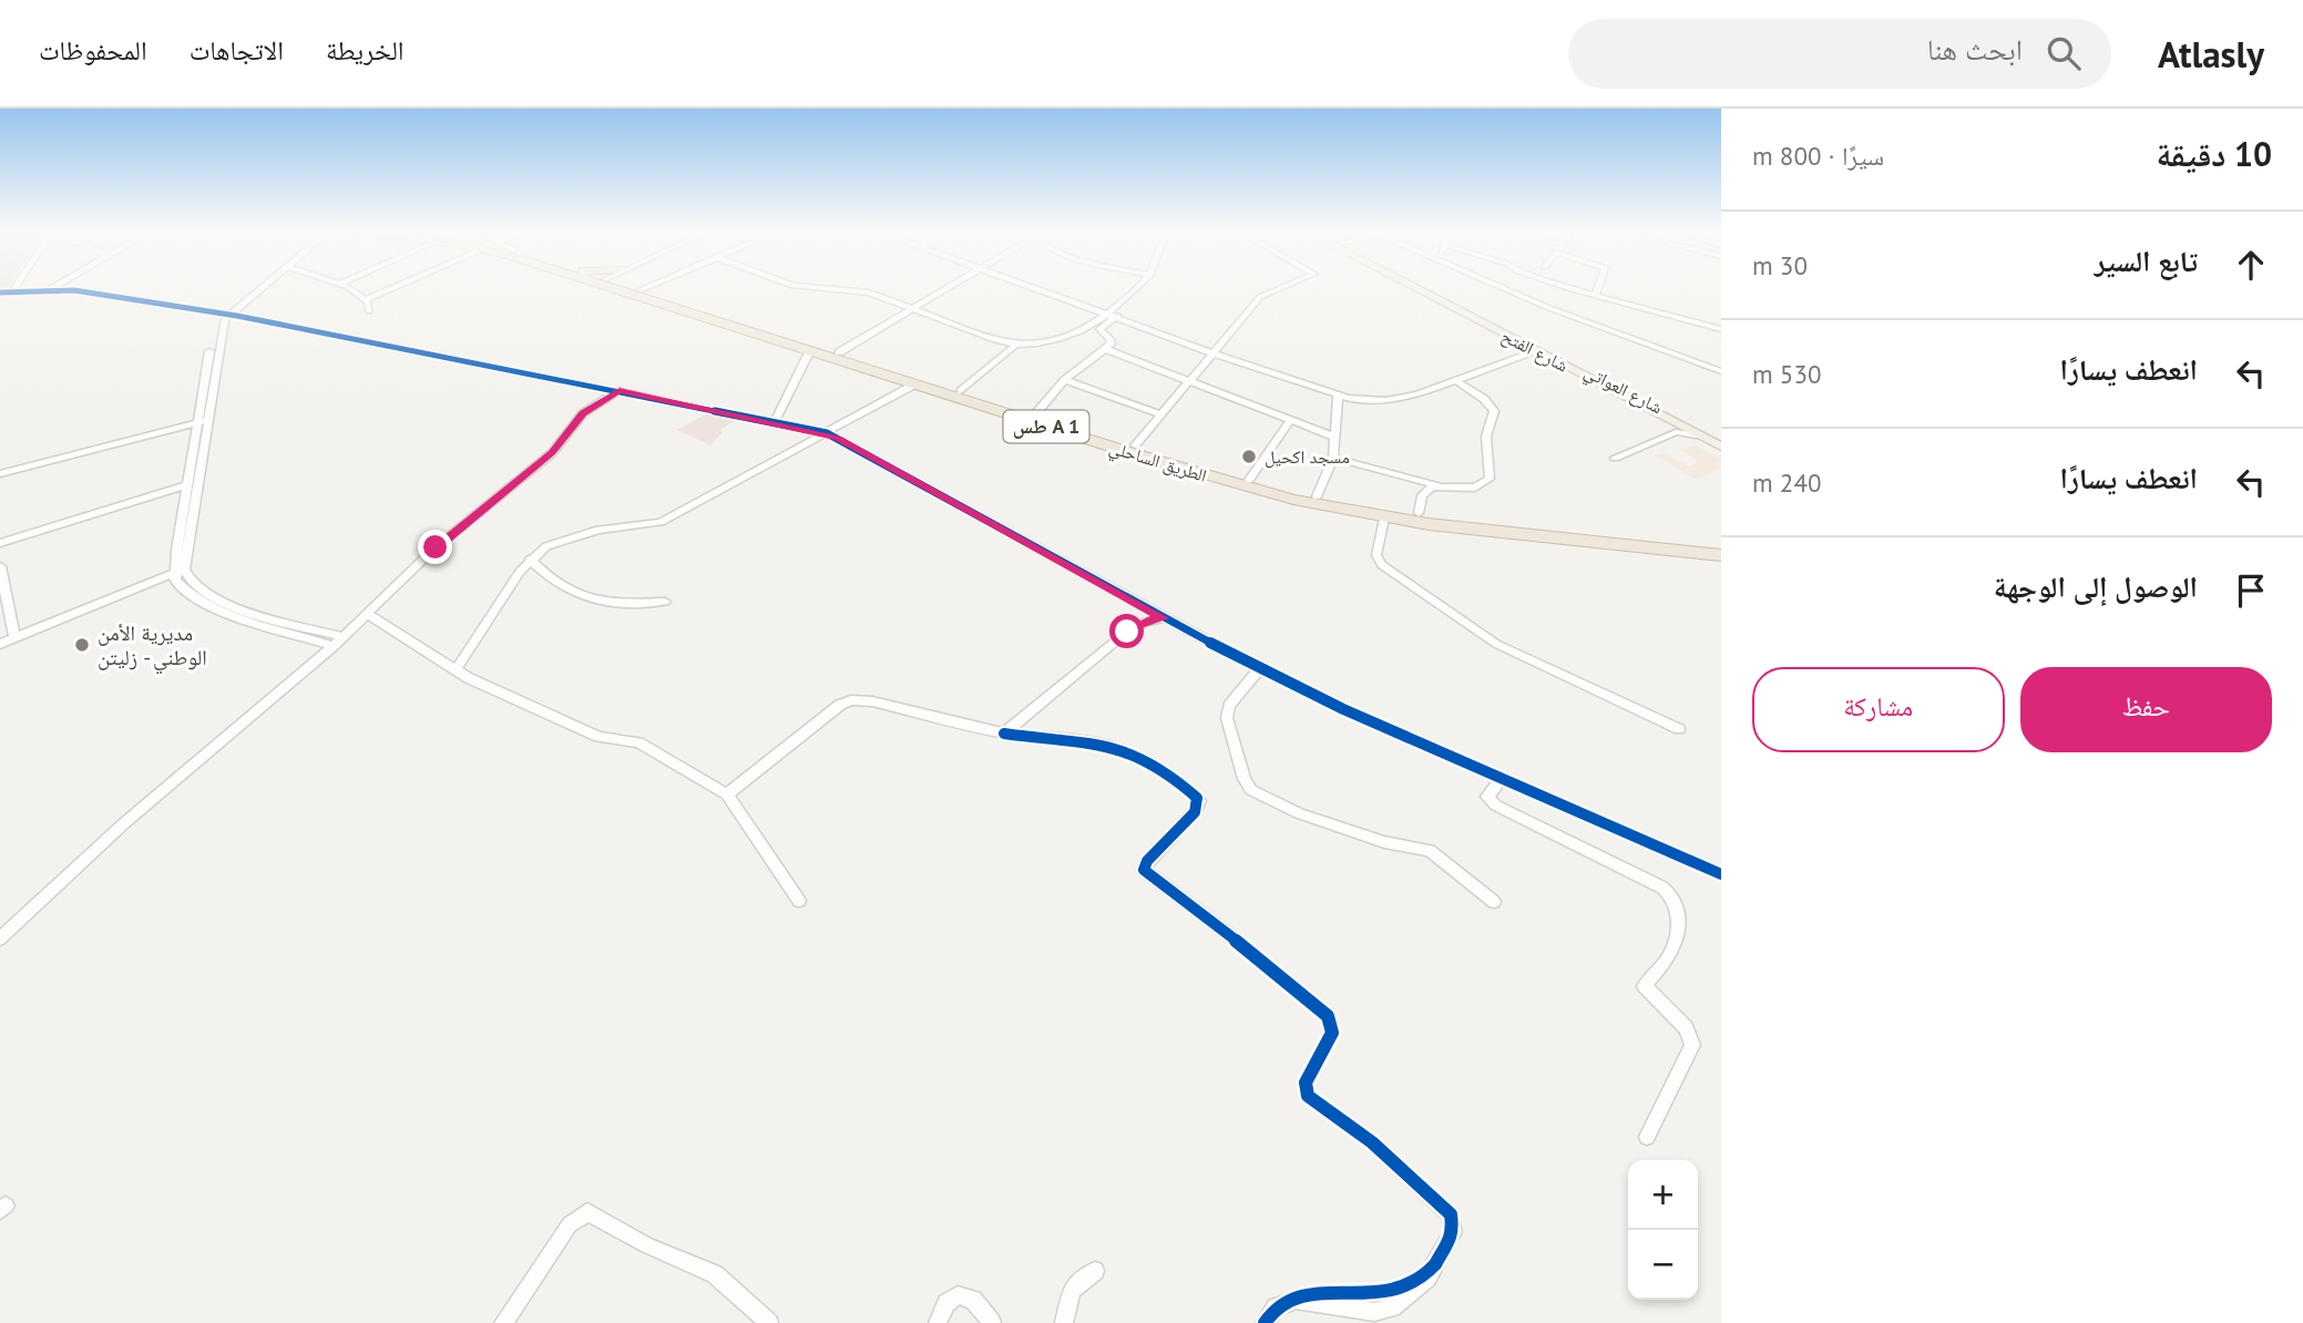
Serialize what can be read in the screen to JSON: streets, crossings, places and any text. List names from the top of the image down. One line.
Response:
{"streets":{"highway":["طس A 1","الطريق الساحلي"],"main road":["شارع الفتح","شارع العواتي"]},"crossings":[["شارع الفتح","شارع العواتي"]],"places":["مسجد اكحيل","مديرية الأمن الوطني - زليتن"],"page":{"header":"Atlasly","search":"ابحث هنا","nav":["الخريطة","الاتجاهات","المحفوظات"],"heading":["10 دقيقة","سيرًا · 800 m"],"list":[["تابع السير","30 m"],["انعطف يسارًا","530 m"],["انعطف يسارًا","240 m"],"الوصول إلى الوجهة"],"buttons":["حفظ","مشاركة"],"map_buttons":["+","−"]}}
